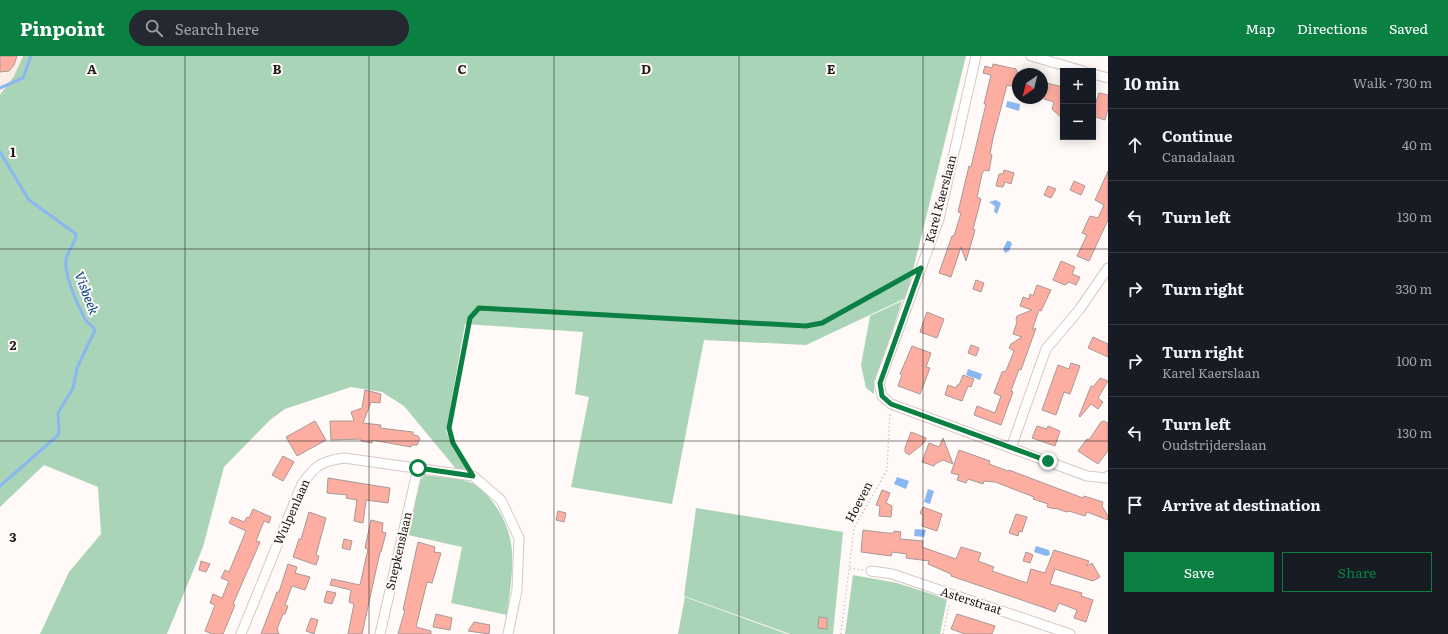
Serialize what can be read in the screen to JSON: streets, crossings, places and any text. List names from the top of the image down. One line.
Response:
{"streets":{"street":["Karel Kaerslaan","Wulpenlaan","Snepkenslaan","Asterstraat"],"path":["Hoeven"]},"crossings":[["Karel Kaerslaan","Hoeven"],["Wulpenlaan","Snepkenslaan"]],"water":["Visbeek"],"north":"bottom left","page":{"header":"Pinpoint","search":"Search here","nav":["Map","Directions","Saved"],"heading":["10 min","Walk · 730 m"],"map_buttons":["+","−"],"list":[["Continue","Canadalaan","40 m"],["Turn left","130 m"],["Turn right","330 m"],["Turn right","Karel Kaerslaan","100 m"],["Turn left","Oudstrijderslaan","130 m"],"Arrive at destination"],"buttons":["Save","Share"]},"grid":{"columns":["A","B","C","D","E"],"rows":["1","2","3"]}}
